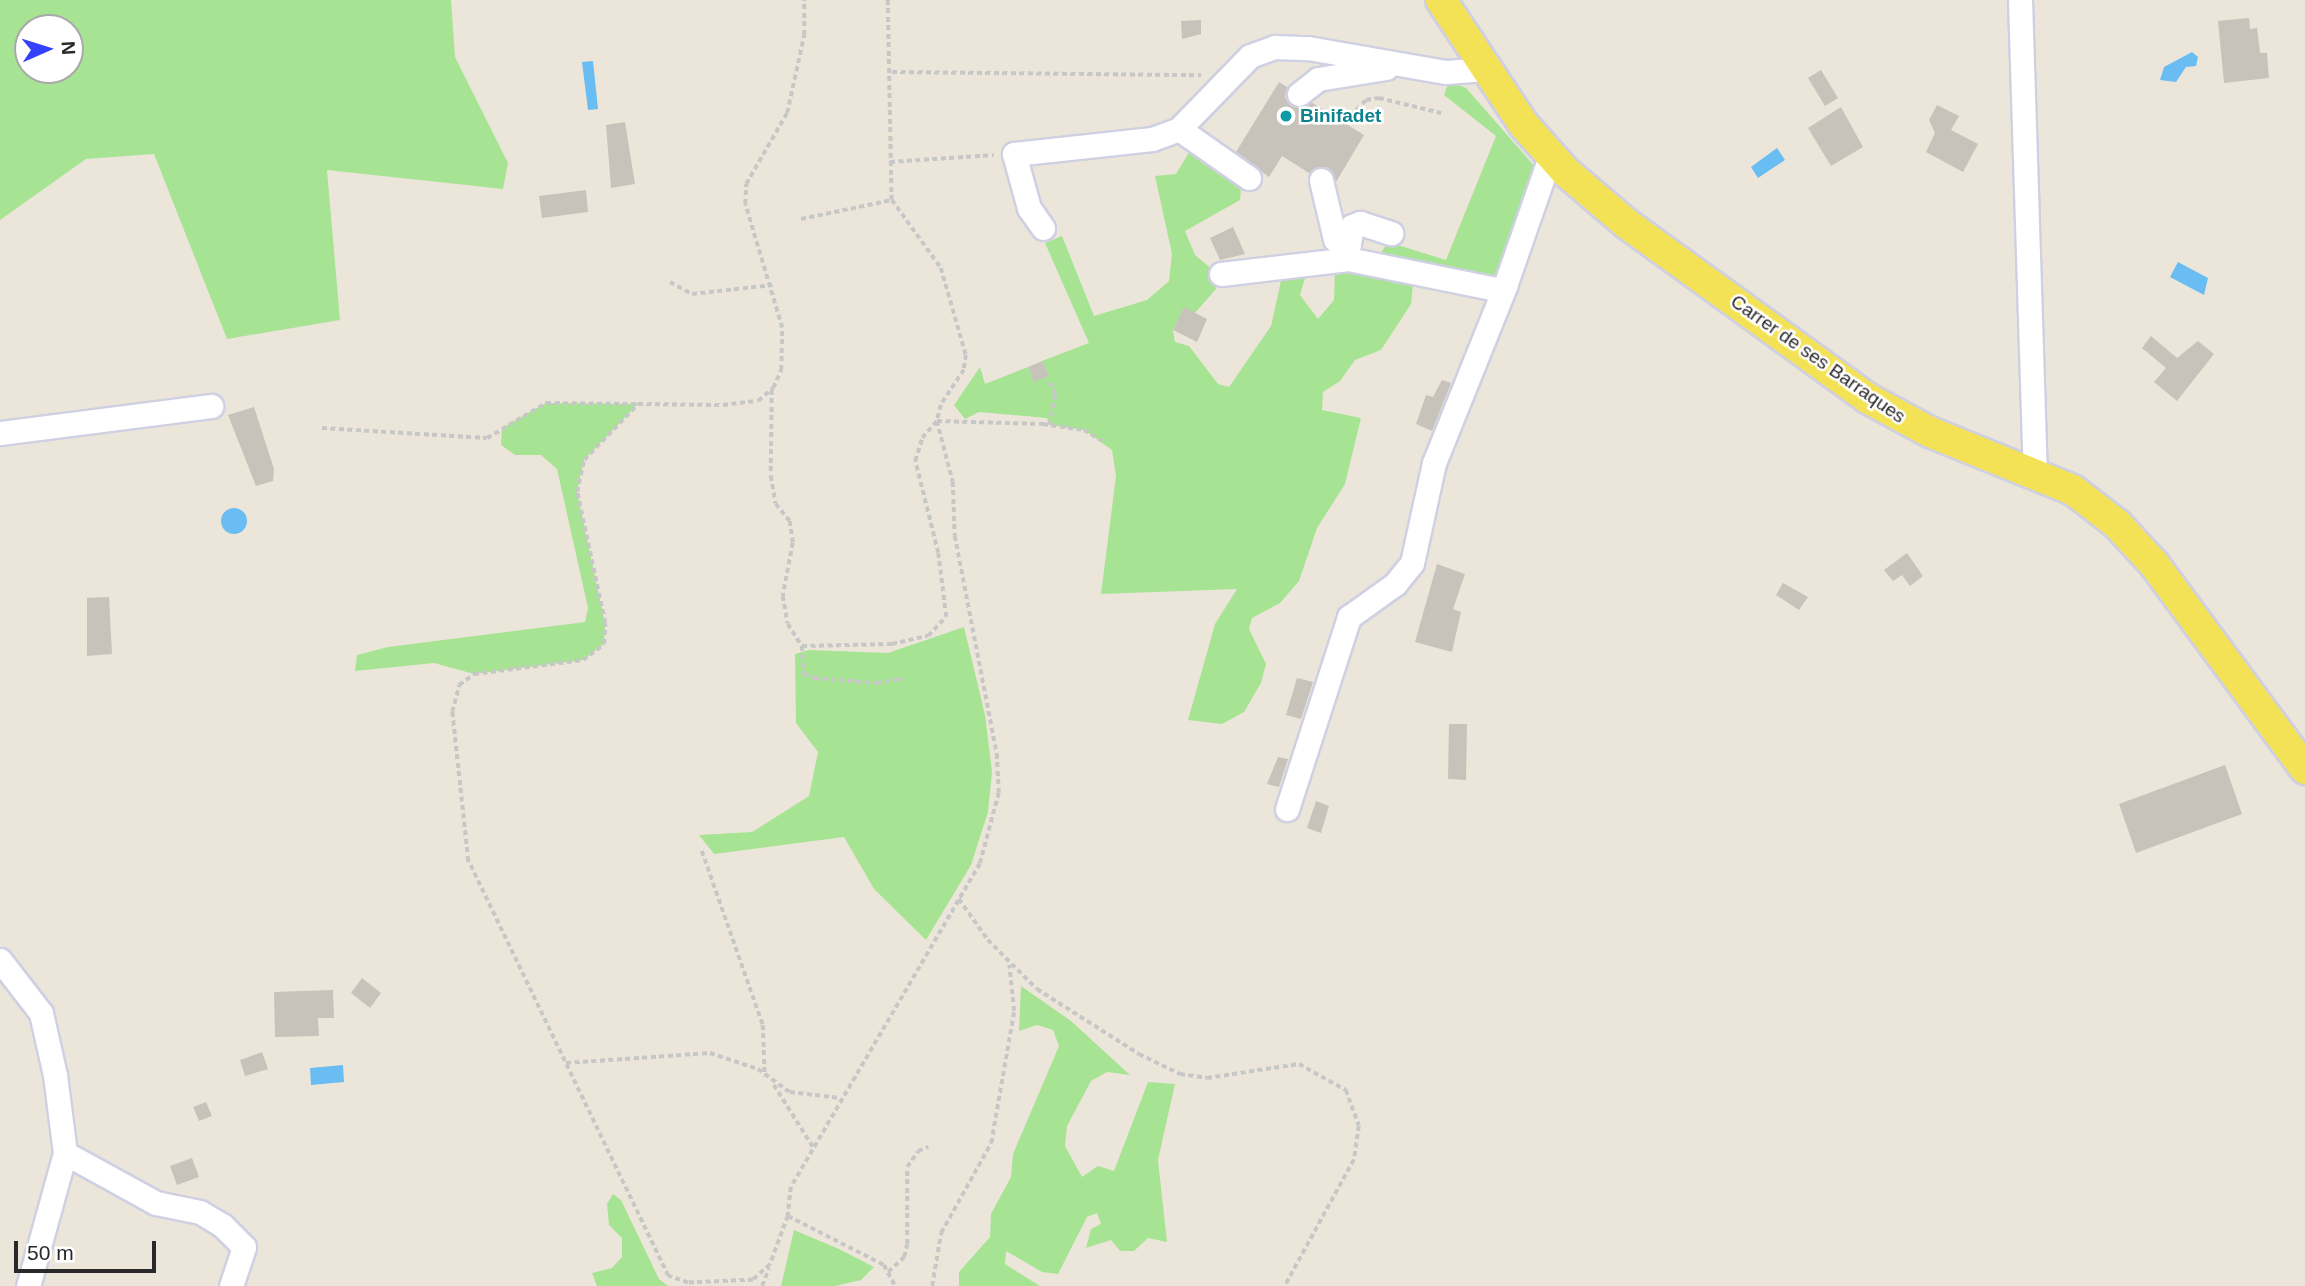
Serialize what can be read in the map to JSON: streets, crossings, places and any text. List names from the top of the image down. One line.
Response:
{"streets":{"main road":["Carrer de ses Barraques"]},"places":["Binifadet"],"scale_bar":"50 m","north":"right"}
